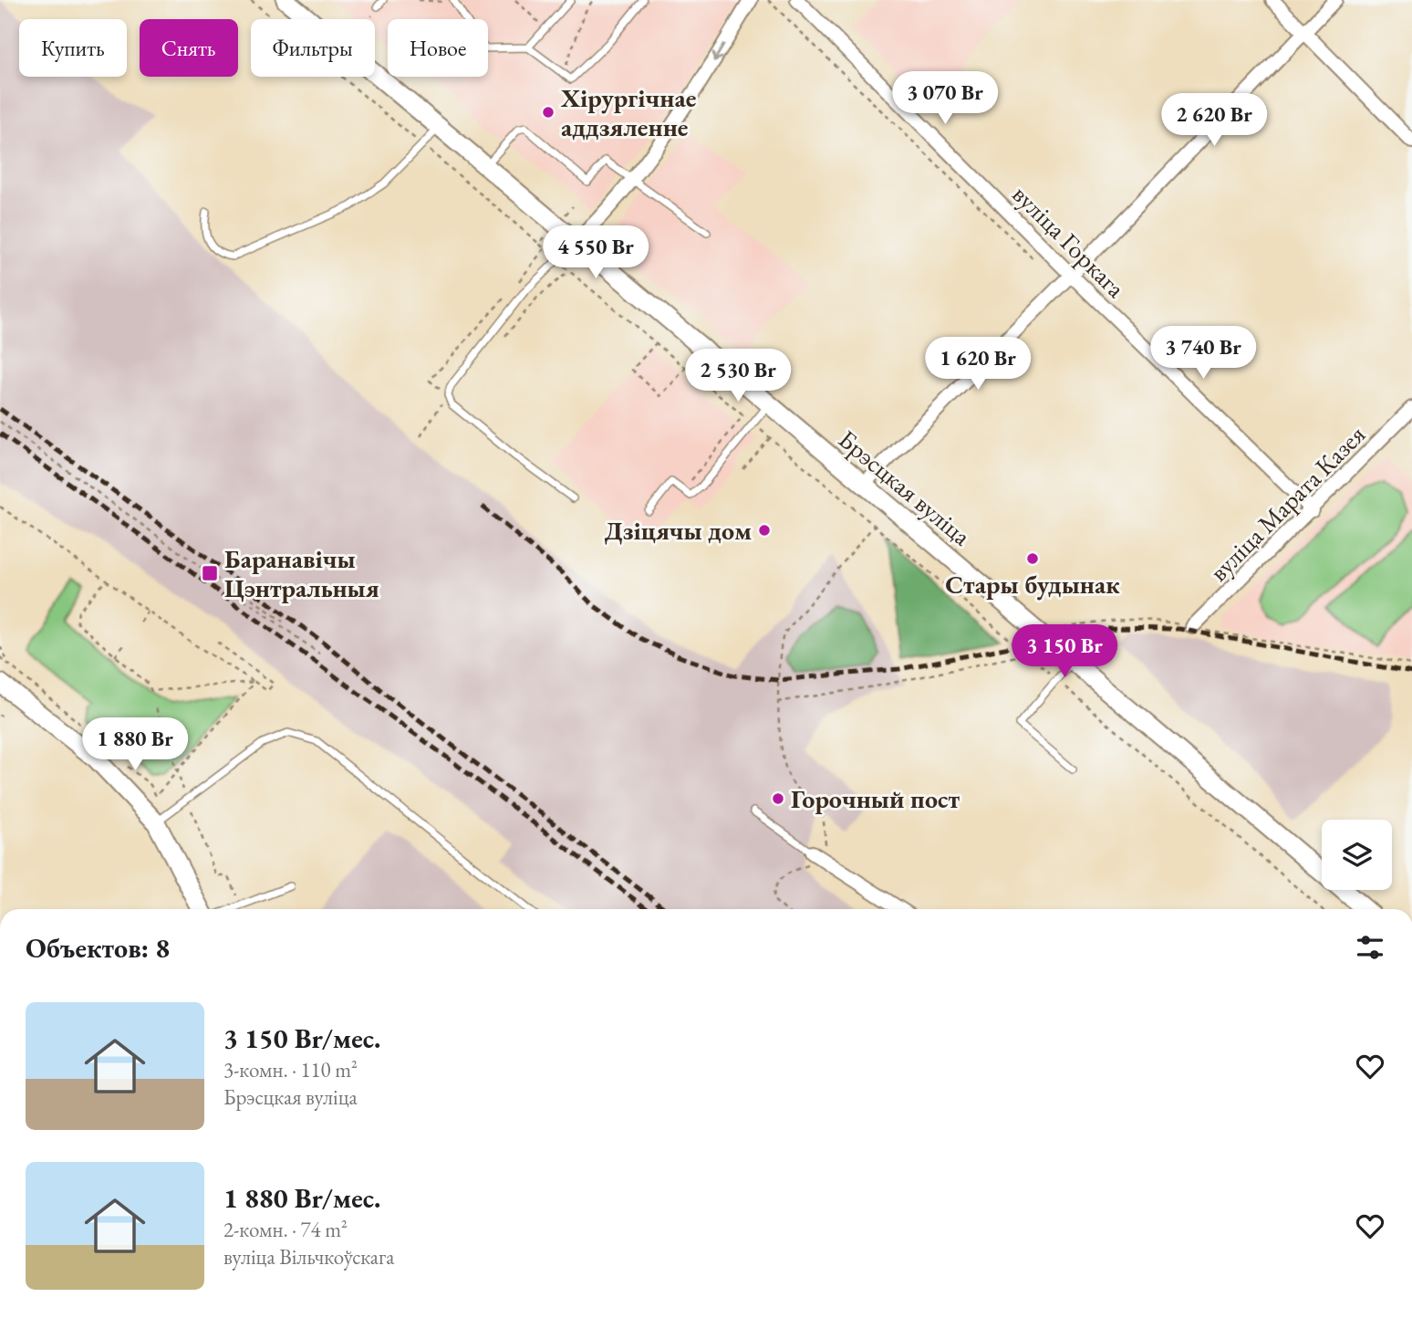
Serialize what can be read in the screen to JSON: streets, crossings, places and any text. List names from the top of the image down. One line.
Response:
{"streets":{"main road":["Брэсцкая вуліца"],"street":["вуліца Горкага","вуліца Марата Казея"]},"crossings":[["вуліца Горкага","вуліца Марата Казея"]],"places":{"other":["Хірургічнае аддзяленне","Дзіцячы дом","Стары будынак","Горочный пост"],"transit":["Баранавічы Цэнтральныя"]},"page":{"chip":["Купить","Снять","Фильтры","Новое"],"price":["3 070 Br","2 620 Br","4 550 Br","3 740 Br","1 620 Br","2 530 Br","3 150 Br","1 880 Br"],"heading":"Объектов: 8","list":[{"name":"3 150 Br/мес.","note":"3-комн. · 110 m² · Брэсцкая вуліца"},{"name":"1 880 Br/мес.","note":"2-комн. · 74 m² · вуліца Вільчкоўскага"}]}}
